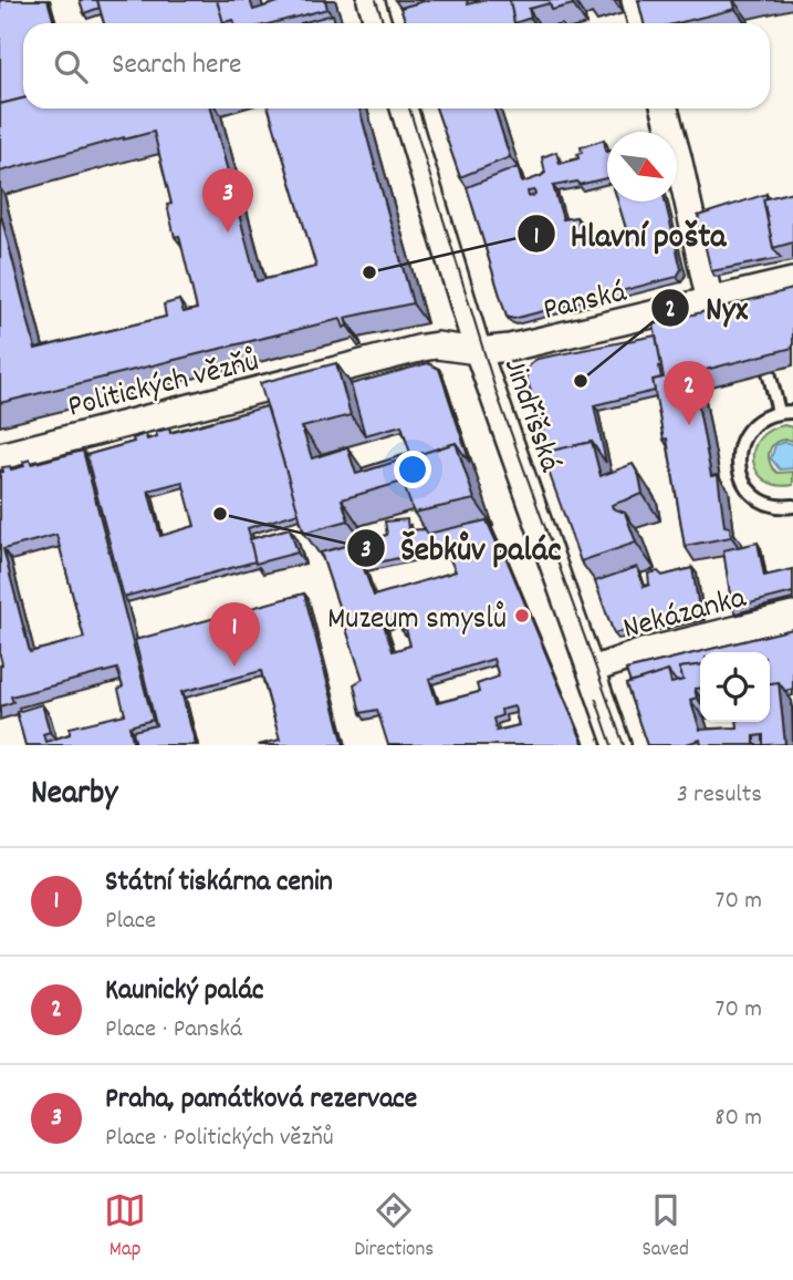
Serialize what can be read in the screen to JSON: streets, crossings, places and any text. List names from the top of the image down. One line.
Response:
{"streets":{"street":["Panská","Politických vězňů","Jindřišská","Nekázanka"]},"crossings":[["Panská","Politických vězňů"],["Panská","Jindřišská"],["Politických vězňů","Jindřišská"],["Jindřišská","Nekázanka"]],"places":["Hlavní pošta","Nyx","Šebkův palác","Muzeum smyslů"],"north":"bottom right","page":{"search":"Search here","pins":["3","2","1"],"heading":["Nearby","3 results"],"list":[{"mark":"1","name":"Státní tiskárna cenin","note":"Place","value":"70 m"},{"mark":"2","name":"Kaunický palác","note":"Place · Panská","value":"70 m"},{"mark":"3","name":"Praha, památková rezervace","note":"Place · Politických vězňů","value":"80 m"}],"nav":["Map","Directions","Saved"]}}
